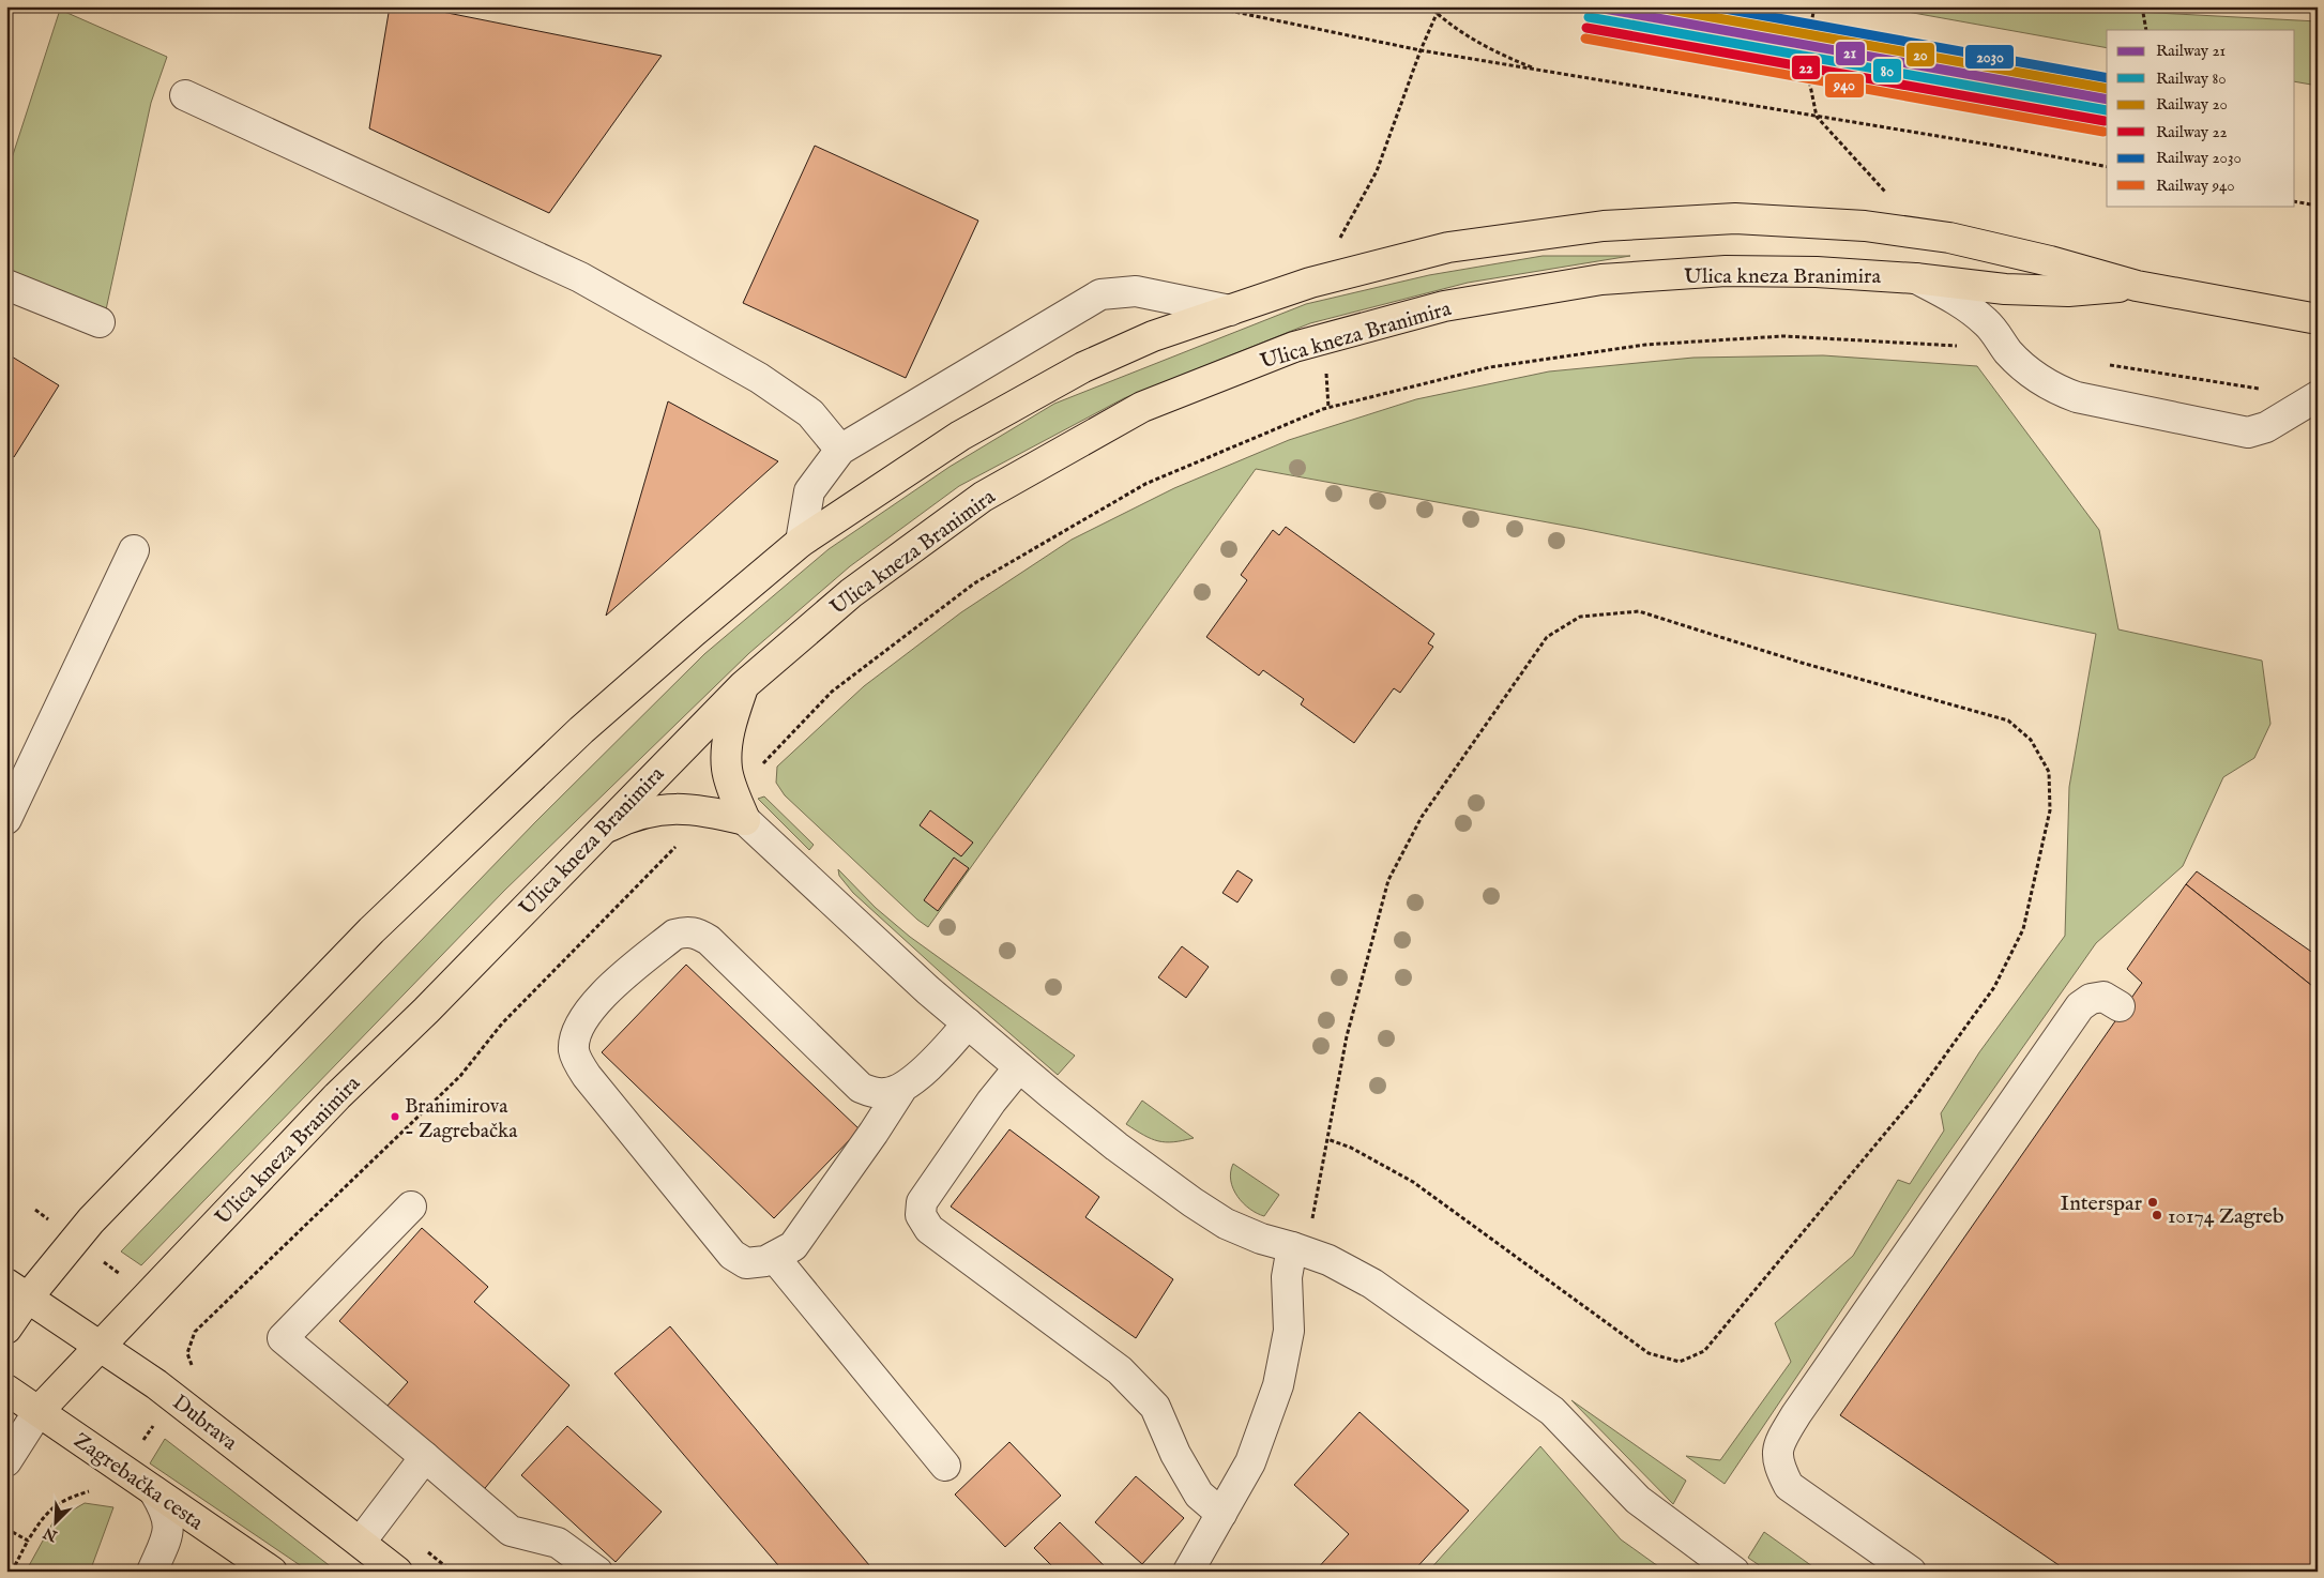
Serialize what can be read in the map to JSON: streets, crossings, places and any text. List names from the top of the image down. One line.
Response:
{"streets":{"main road":["Ulica kneza Branimira","Dubrava","Zagrebačka cesta"]},"crossings":[["Ulica kneza Branimira","Dubrava"],["Ulica kneza Branimira","Zagrebačka cesta"]],"places":["Branimirova - Zagrebačka","Interspar","10174 Zagreb"],"lines":["rail line 21","rail line 20","rail line 2030","rail line 80","rail line 22","rail line 940"],"legend":["Railway 21","Railway 80","Railway 20","Railway 22","Railway 2030","Railway 940"],"north":"bottom left"}
